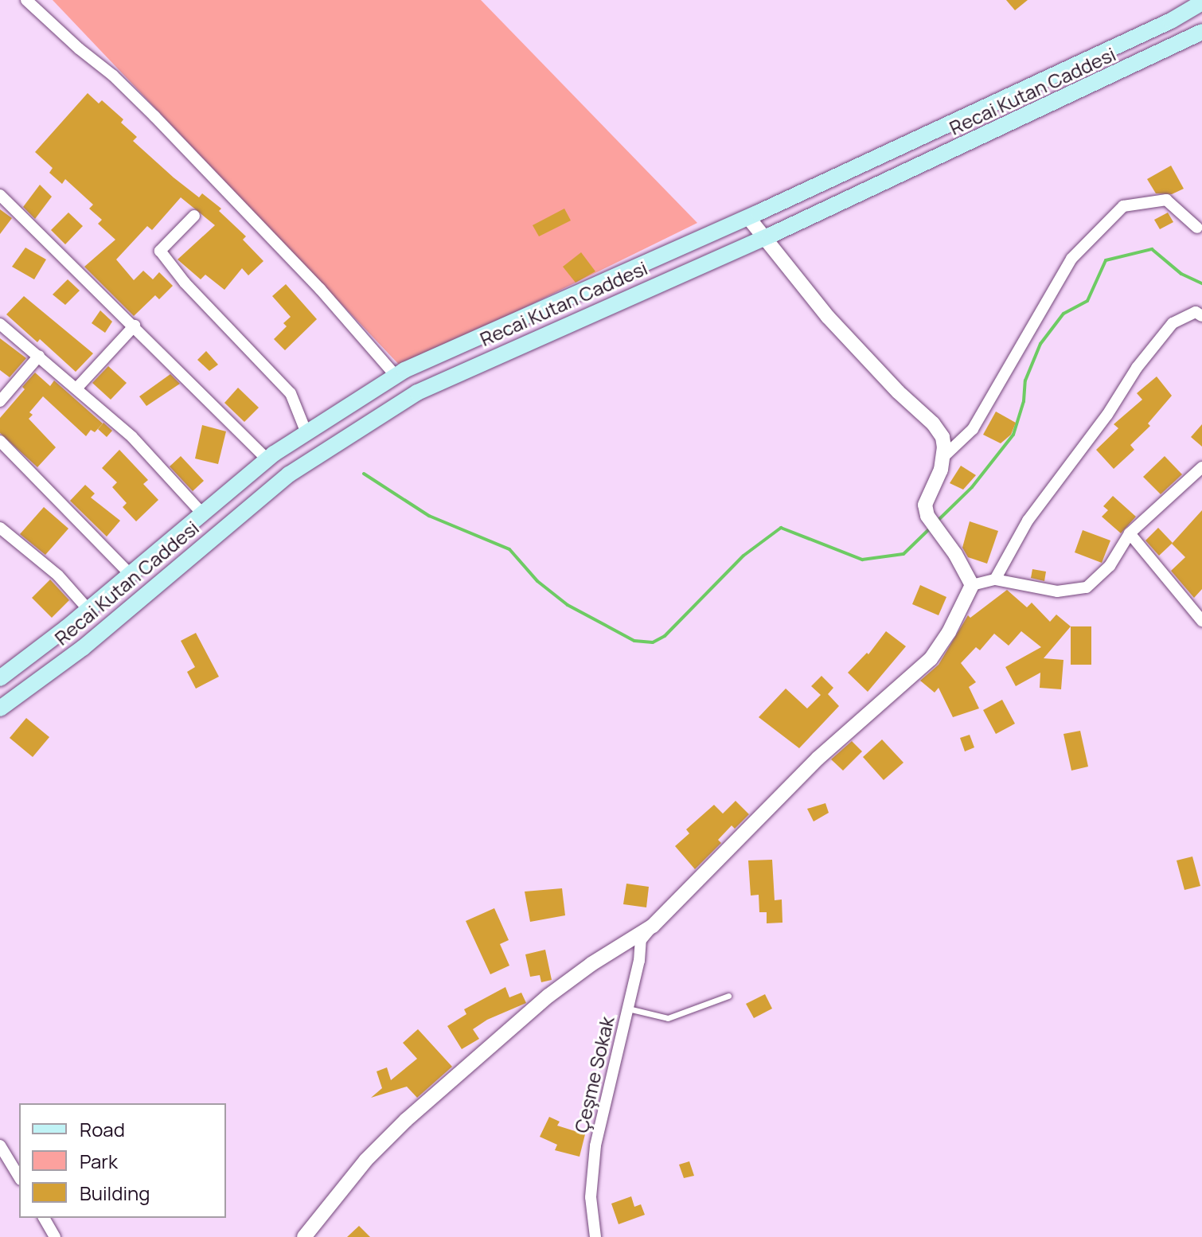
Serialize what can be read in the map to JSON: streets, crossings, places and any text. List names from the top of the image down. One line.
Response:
{"streets":{"main road":["Recai Kutan Caddesi"],"street":["Çeşme Sokak"]},"legend":["Road","Park","Building"]}
